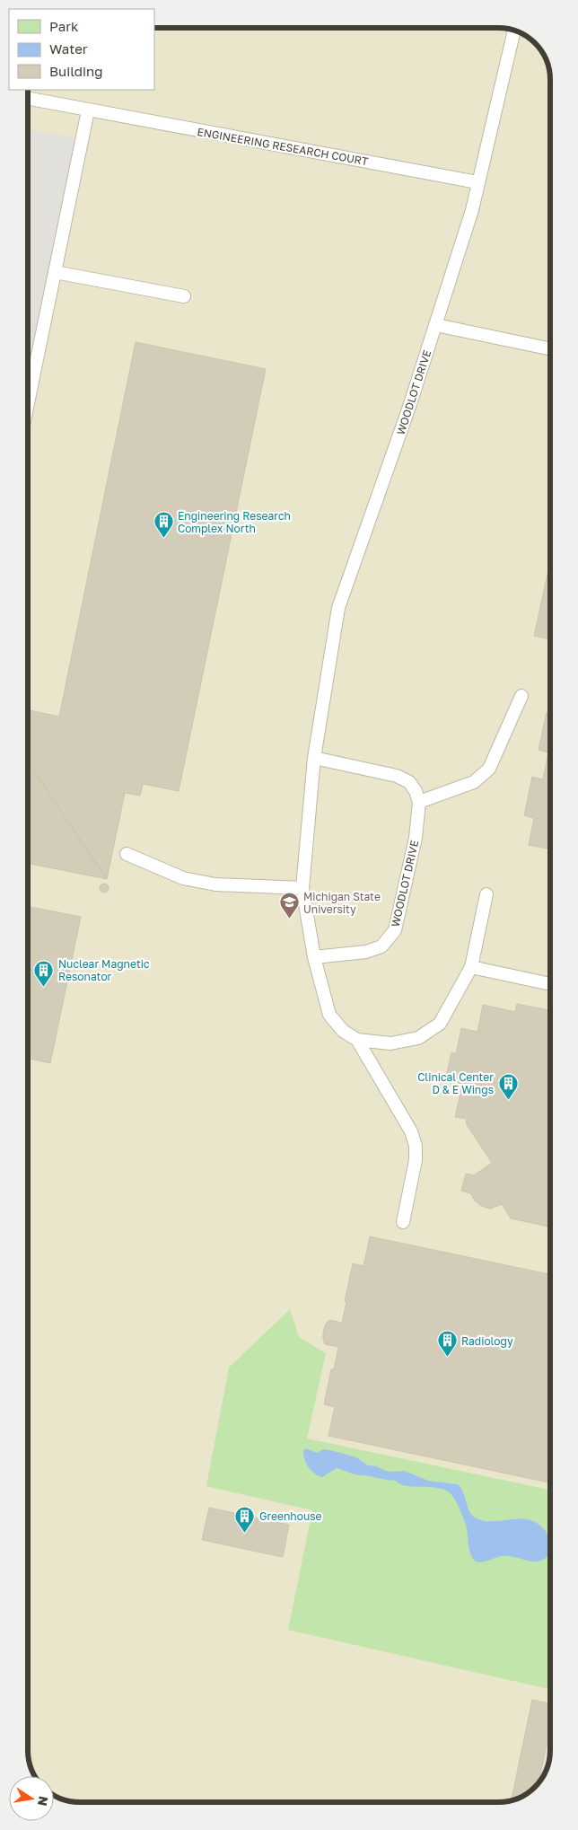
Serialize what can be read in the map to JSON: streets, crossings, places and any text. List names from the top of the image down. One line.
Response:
{"streets":{"lane":["ENGINEERING RESEARCH COURT","WOODLOT DRIVE"]},"crossings":[["ENGINEERING RESEARCH COURT","WOODLOT DRIVE"]],"places":{"building":["Engineering Research Complex North","Nuclear Magnetic Resonator","Clinical Center D & E Wings","Radiology","Greenhouse"],"school or university":["Michigan State University"]},"legend":["Park","Water","Building"],"north":"right"}
